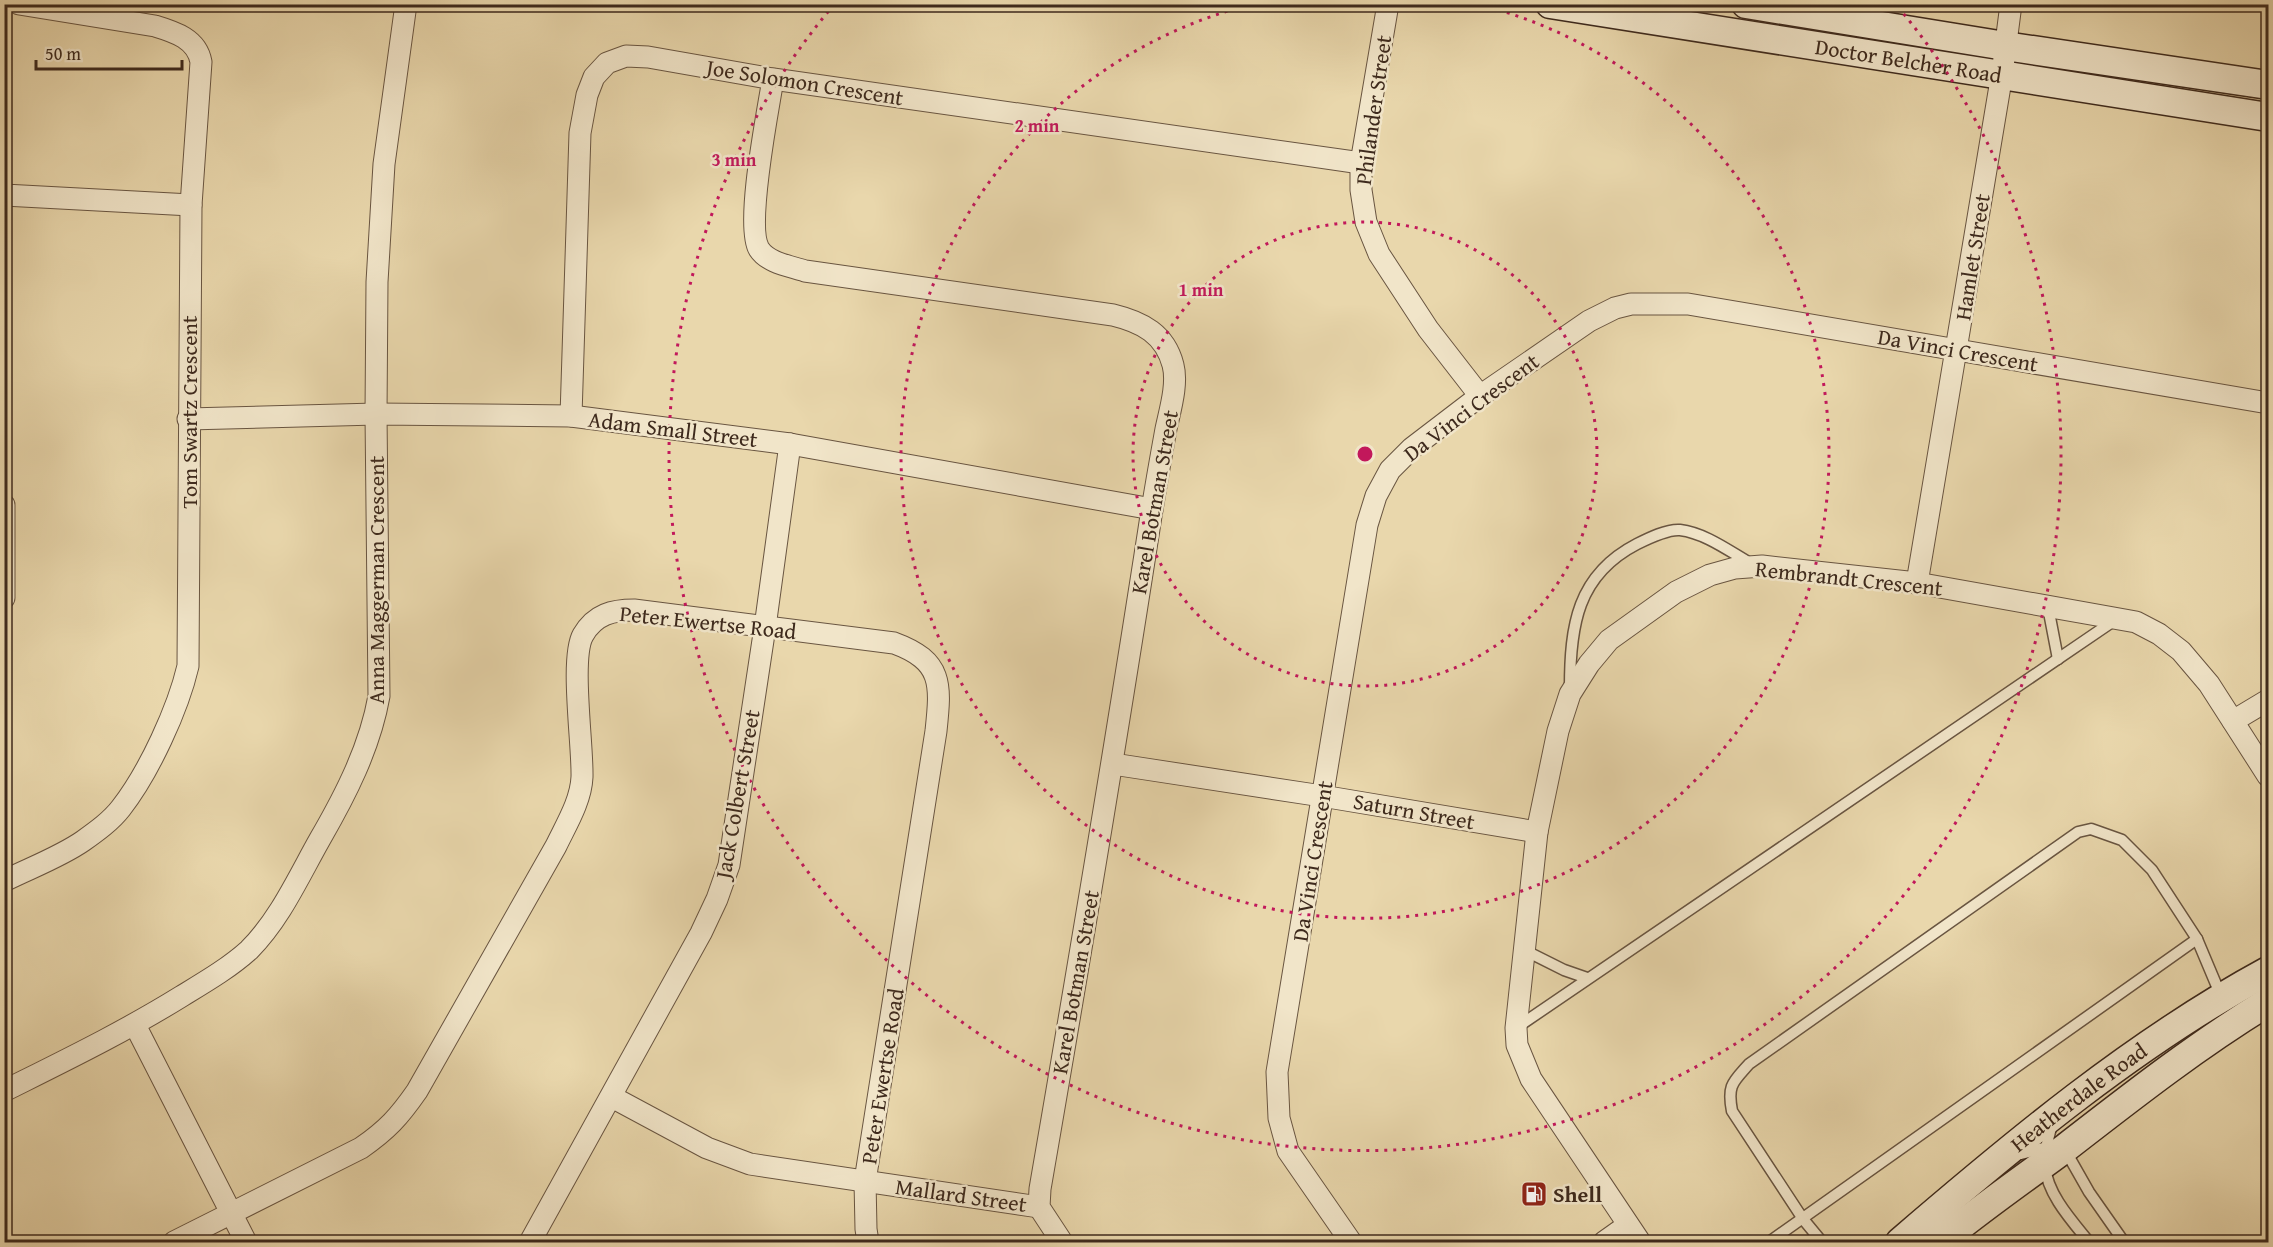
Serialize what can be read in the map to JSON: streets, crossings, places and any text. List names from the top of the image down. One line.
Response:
{"streets":{"main road":["Doctor Belcher Road","Heatherdale Road"],"street":["Joe Solomon Crescent","Philander Street","Hamlet Street","Da Vinci Crescent","Tom Swartz Crescent","Adam Small Street","Karel Botman Street","Rembrandt Crescent","Anna Maggerman Crescent","Peter Ewertse Road","Jack Colbert Street","Saturn Street","Mallard Street"]},"crossings":[["Doctor Belcher Road","Hamlet Street"],["Joe Solomon Crescent","Philander Street"],["Joe Solomon Crescent","Adam Small Street"],["Joe Solomon Crescent","Karel Botman Street"],["Philander Street","Da Vinci Crescent"],["Hamlet Street","Da Vinci Crescent"],["Hamlet Street","Rembrandt Crescent"],["Da Vinci Crescent","Saturn Street"],["Tom Swartz Crescent","Adam Small Street"],["Adam Small Street","Karel Botman Street"],["Adam Small Street","Anna Maggerman Crescent"],["Adam Small Street","Jack Colbert Street"],["Karel Botman Street","Saturn Street"],["Karel Botman Street","Mallard Street"],["Rembrandt Crescent","Saturn Street"],["Peter Ewertse Road","Jack Colbert Street"],["Peter Ewertse Road","Mallard Street"],["Jack Colbert Street","Mallard Street"]],"places":{"fuel station":["Shell"]},"scale_bar":"50 m","rings":["2 min","3 min","1 min"]}
